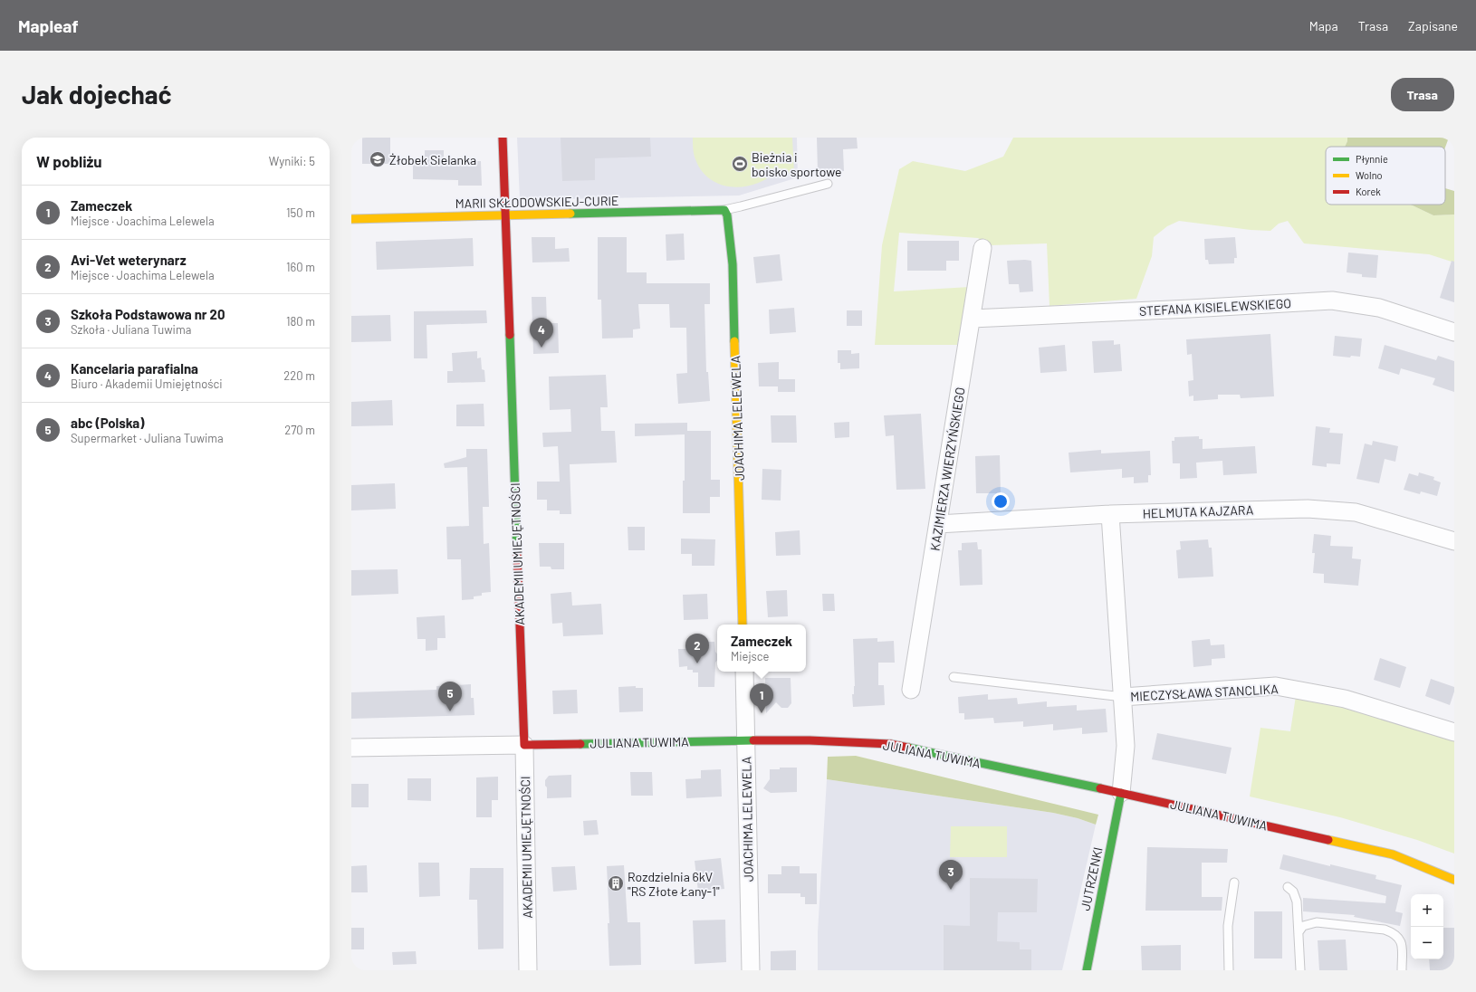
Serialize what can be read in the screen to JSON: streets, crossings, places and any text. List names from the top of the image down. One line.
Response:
{"streets":{"street":["MARII SKŁODOWSKIEJ-CURIE","STEFANA KISIELEWSKIEGO","JOACHIMA LELEWELA","KAZIMIERZA WIERZYŃSKIEGO","HELMUTA KAJZARA","AKADEMII UMIEJĘTNOŚCI","MIECZYSŁAWA STANCLIKA","JULIANA TUWIMA","JUTRZENKI"]},"crossings":[["MARII SKŁODOWSKIEJ-CURIE","JOACHIMA LELEWELA"],["MARII SKŁODOWSKIEJ-CURIE","AKADEMII UMIEJĘTNOŚCI"],["STEFANA KISIELEWSKIEGO","KAZIMIERZA WIERZYŃSKIEGO"],["JOACHIMA LELEWELA","JULIANA TUWIMA"],["KAZIMIERZA WIERZYŃSKIEGO","HELMUTA KAJZARA"],["HELMUTA KAJZARA","MIECZYSŁAWA STANCLIKA"],["AKADEMII UMIEJĘTNOŚCI","JULIANA TUWIMA"],["MIECZYSŁAWA STANCLIKA","JULIANA TUWIMA"],["MIECZYSŁAWA STANCLIKA","JUTRZENKI"],["JULIANA TUWIMA","JUTRZENKI"]],"places":{"school or university":["Żłobek Sielanka"],"sports":["Bieżnia i boisko sportowe"],"building":["Rozdzielnia 6kV \"RS Złote Łany-1\""]},"legend":["Płynnie","Wolno","Korek"],"page":{"header":"Mapleaf","nav":["Mapa","Trasa","Zapisane"],"buttons":"Trasa","title":"Jak dojechać","heading":["W pobliżu","Wyniki: 5"],"list":[{"mark":"1","name":"Zameczek","note":"Miejsce · Joachima Lelewela","value":"150 m"},{"mark":"2","name":"Avi-Vet weterynarz","note":"Miejsce · Joachima Lelewela","value":"160 m"},{"mark":"3","name":"Szkoła Podstawowa nr 20","note":"Szkoła · Juliana Tuwima","value":"180 m"},{"mark":"4","name":"Kancelaria parafialna","note":"Biuro · Akademii Umiejętności","value":"220 m"},{"mark":"5","name":"abc (Polska)","note":"Supermarket · Juliana Tuwima","value":"270 m"}],"pins":["4","2","5","1","3"],"popup":["Zameczek","Miejsce"],"map_buttons":["+","−"]}}
